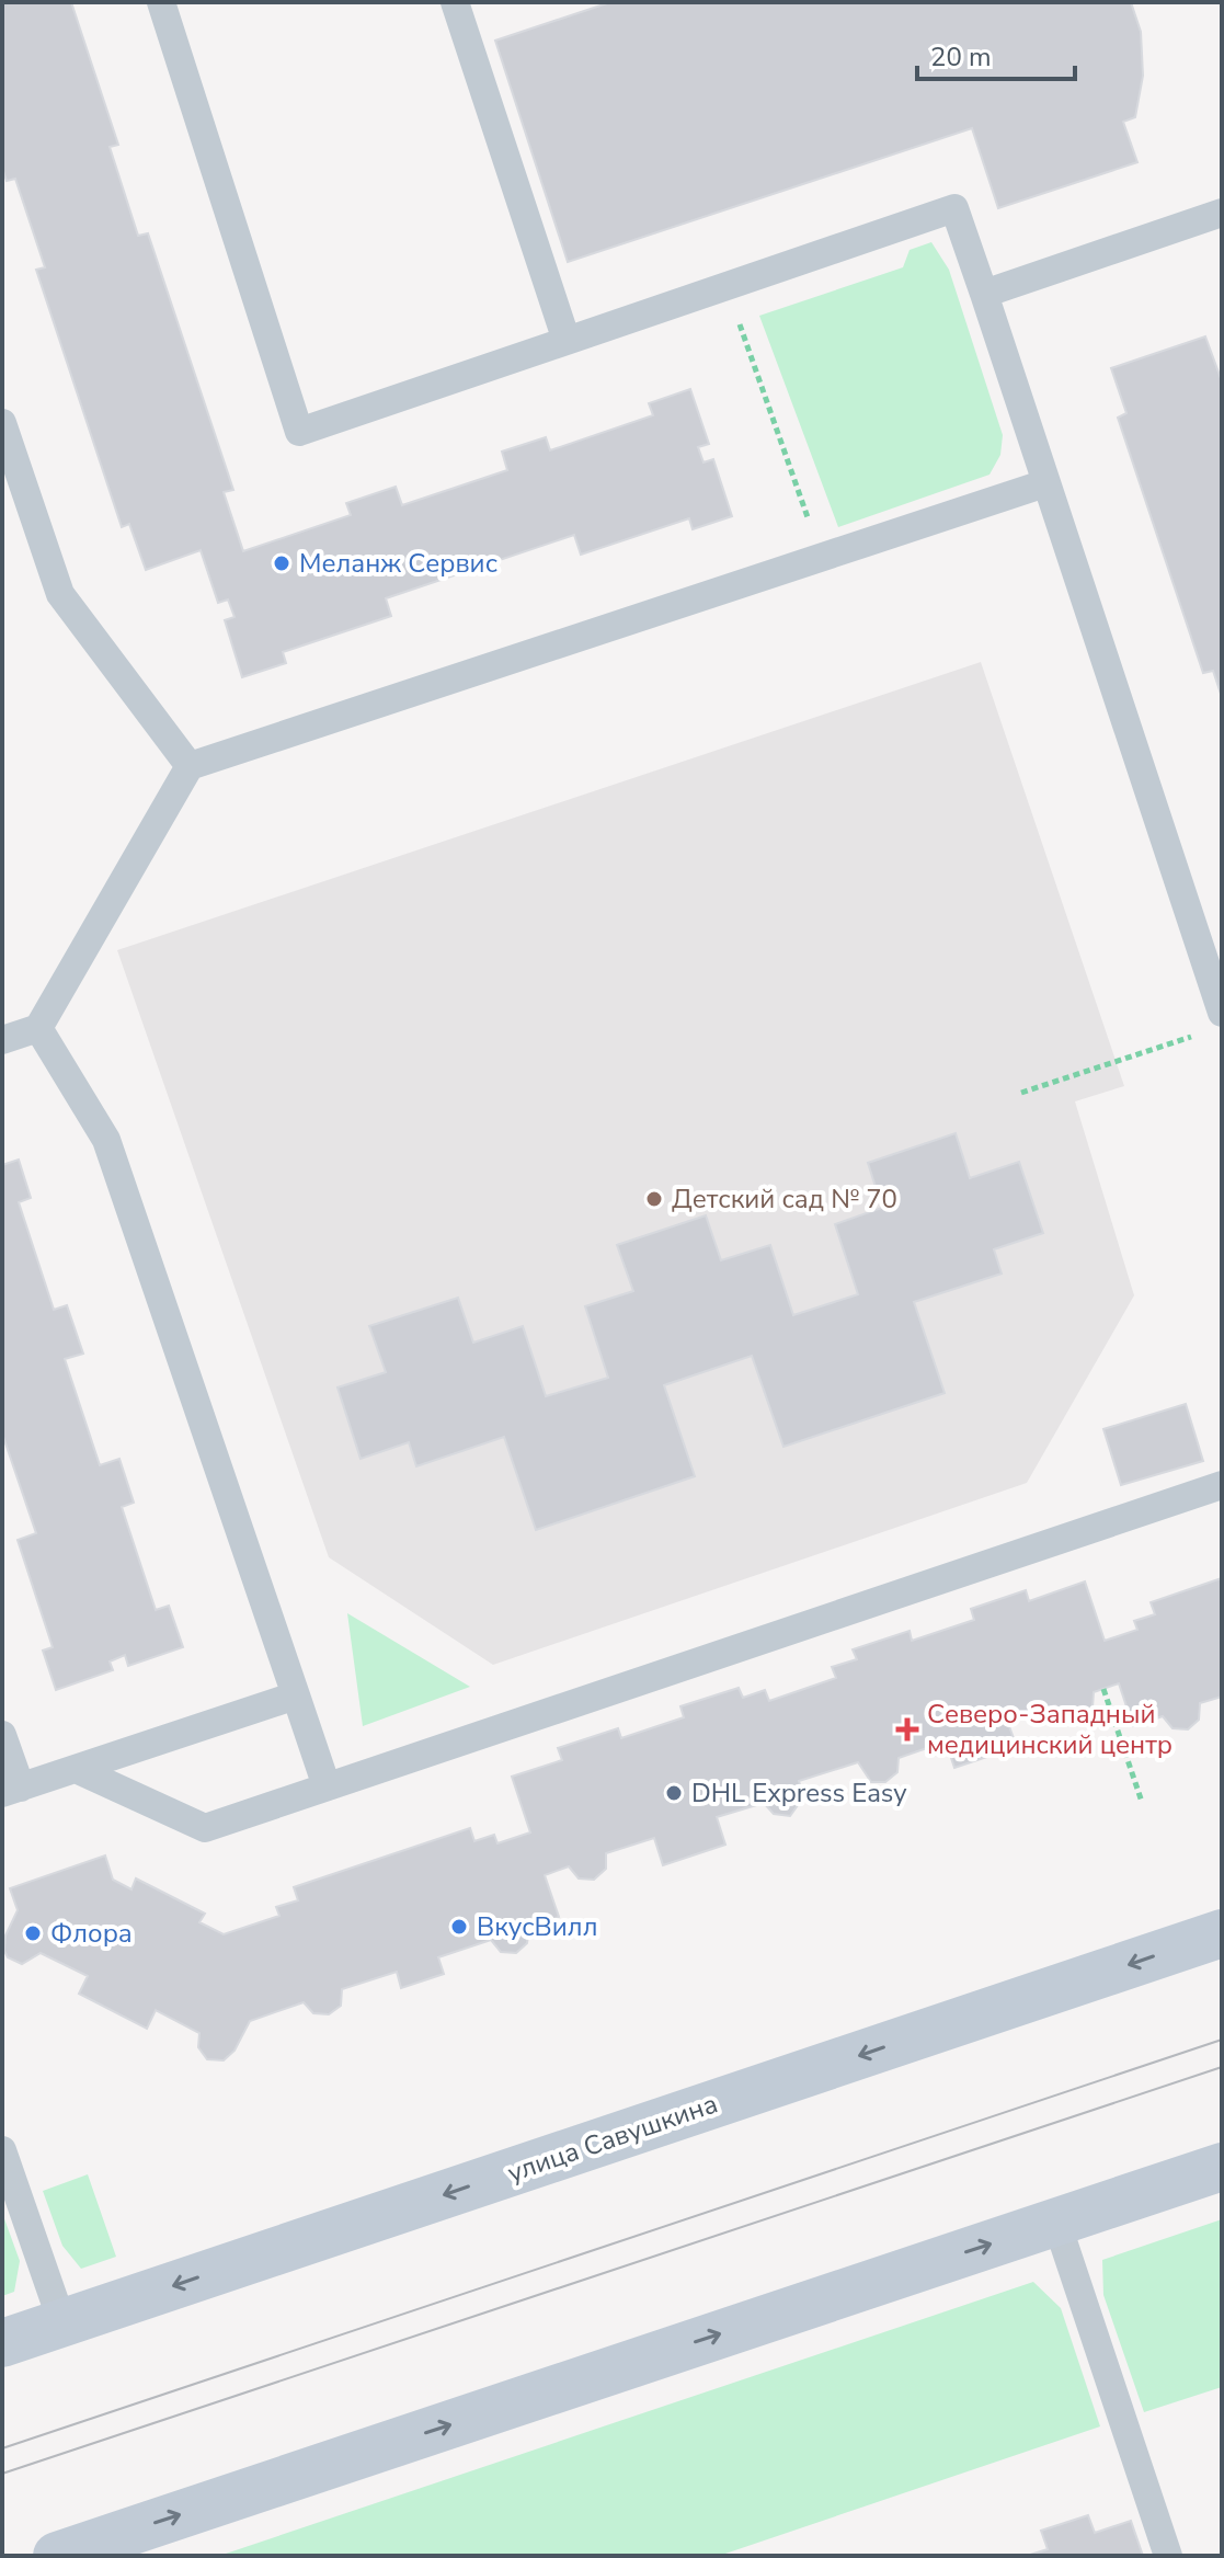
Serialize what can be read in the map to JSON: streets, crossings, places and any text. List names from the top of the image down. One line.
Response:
{"streets":{"main road":["улица Савушкина"]},"places":{"other":["Меланж Сервис","Детский сад № 70","DHL Express Easy","ВкусВилл","Флора"],"health":["Северо-Западный медицинский центр"]},"scale_bar":"20 m"}
